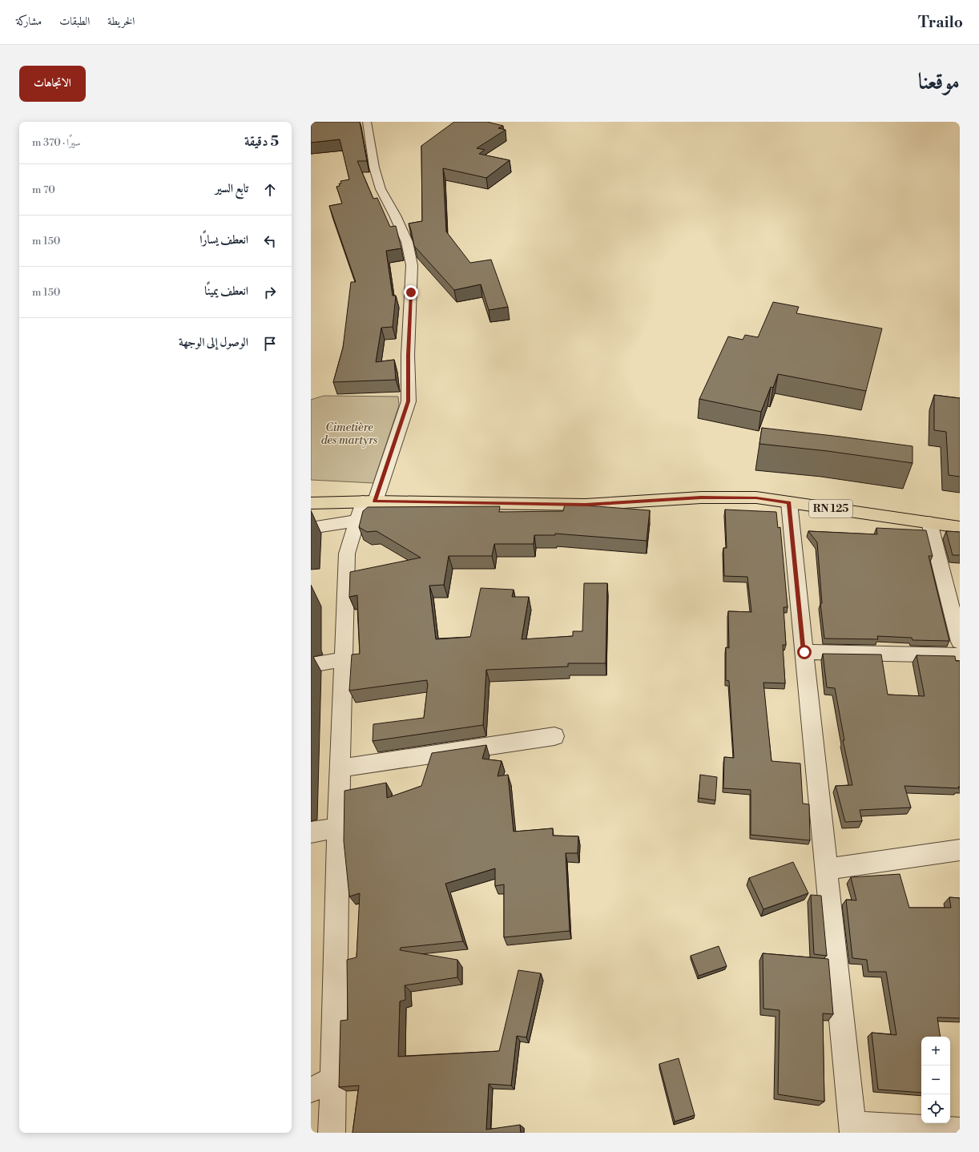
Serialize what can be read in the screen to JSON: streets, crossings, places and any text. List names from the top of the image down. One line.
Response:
{"streets":{"main road":["RN 125"]},"parks":["Cimetière des martyrs"],"page":{"header":"Trailo","nav":["الخريطة","الطبقات","مشاركة"],"title":"موقعنا","buttons":"الاتجاهات","heading":["5 دقيقة","سيرًا · 370 m"],"list":[["تابع السير","70 m"],["انعطف يسارًا","150 m"],["انعطف يمينًا","150 m"],"الوصول إلى الوجهة"],"map_buttons":["+","−"]}}
